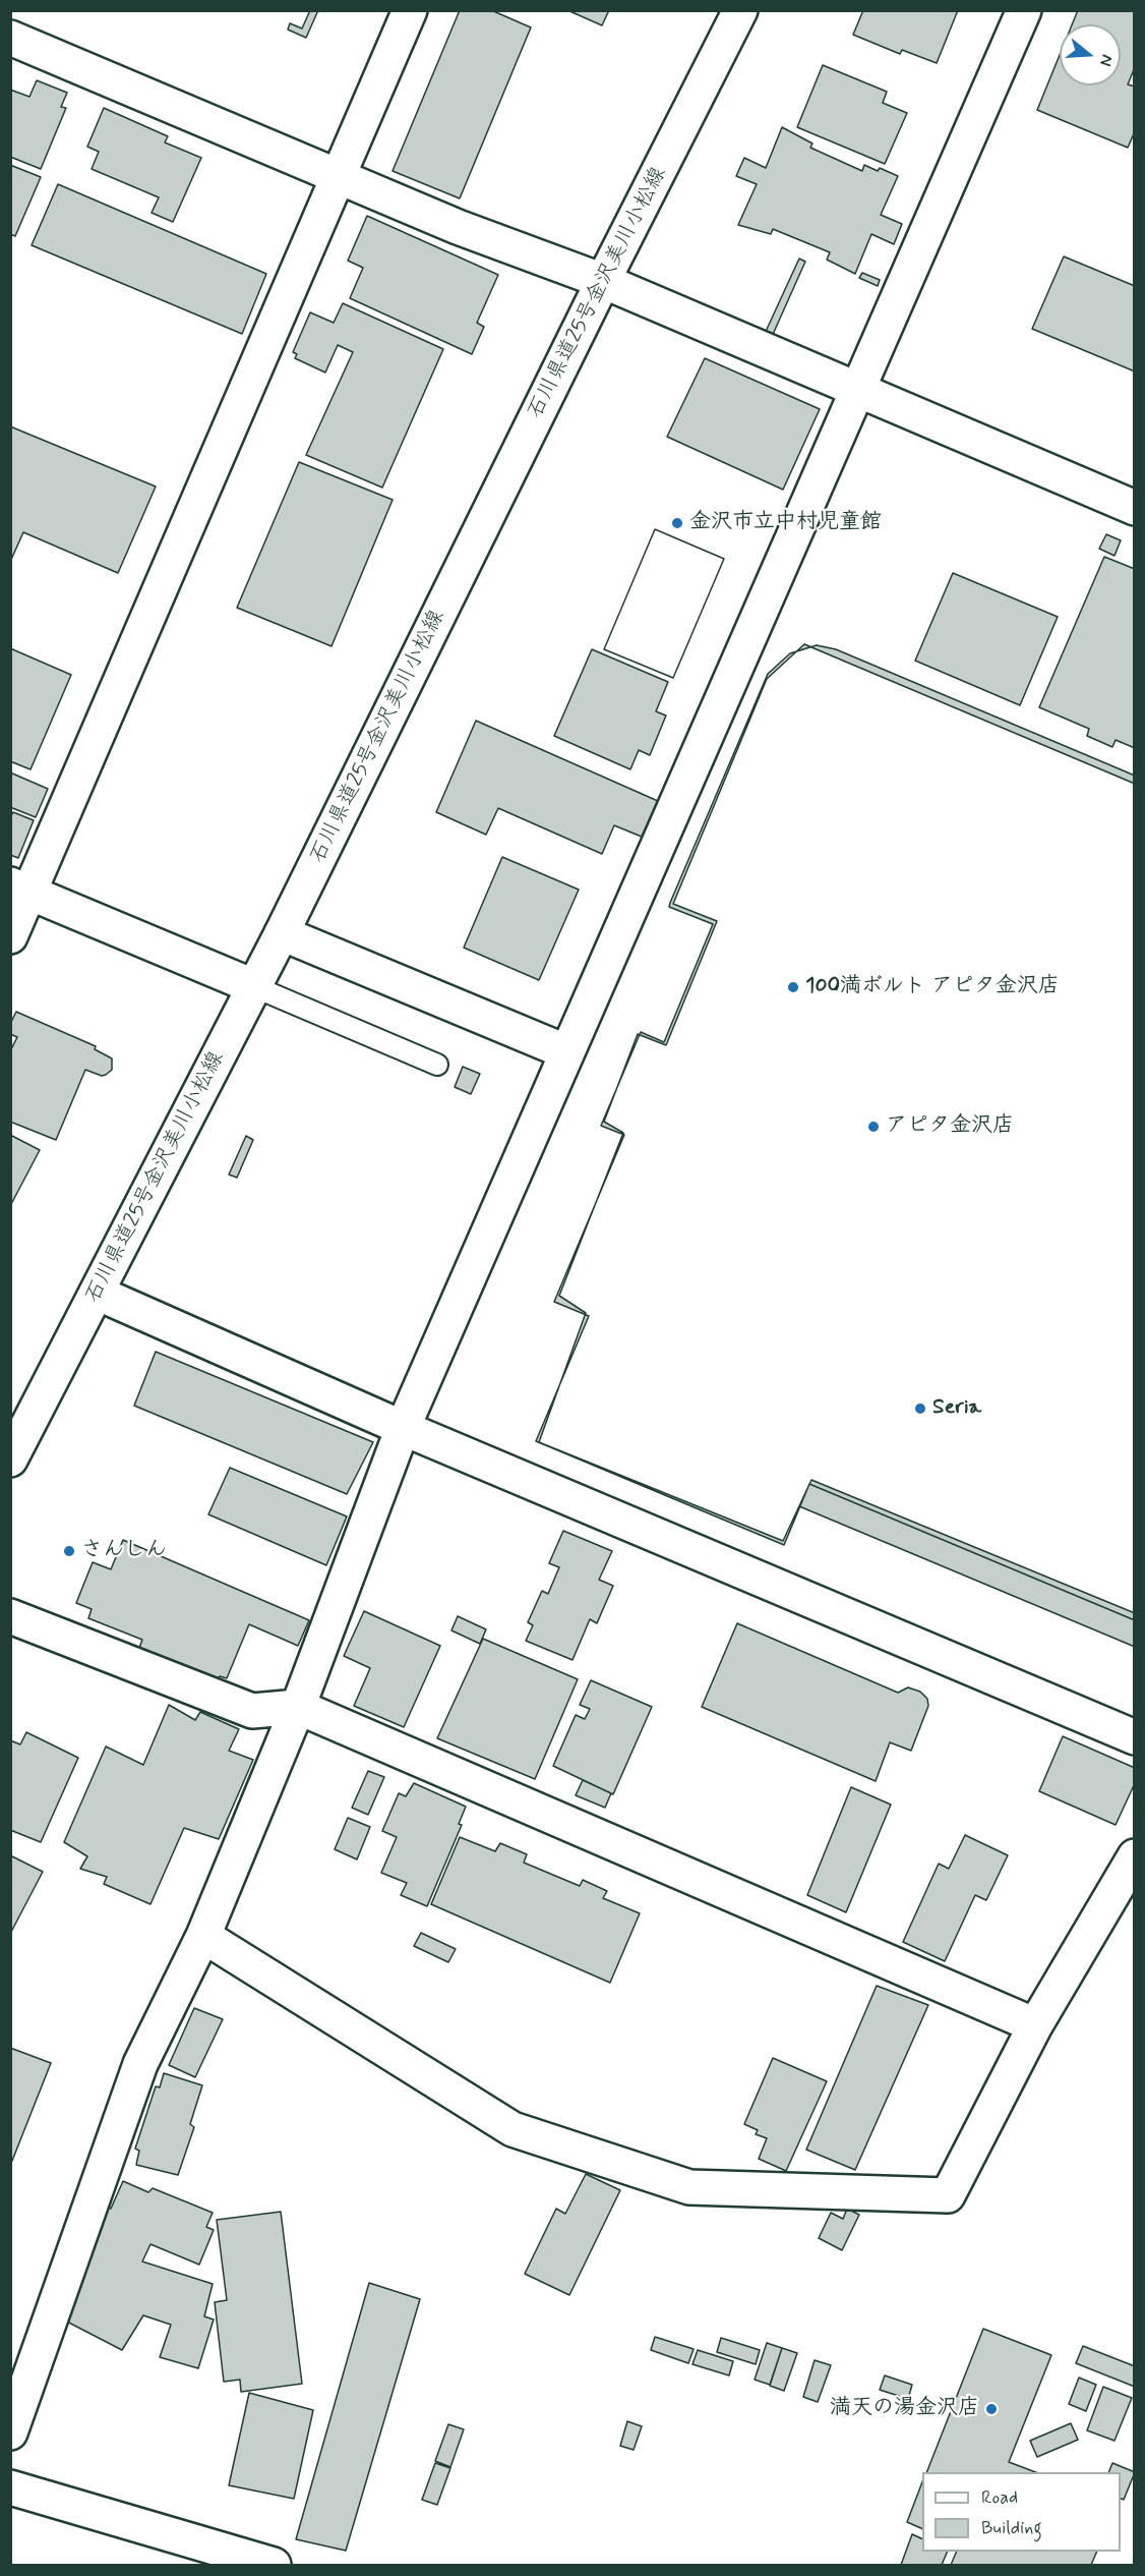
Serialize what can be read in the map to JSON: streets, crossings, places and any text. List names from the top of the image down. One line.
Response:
{"streets":{"street":["石川県道25号金沢美川小松線"]},"places":["金沢市立中村児童館","100満ボルト アピタ金沢店","アピタ金沢店","Seria","さんしん","満天の湯金沢店"],"legend":["Road","Building"],"north":"right"}
